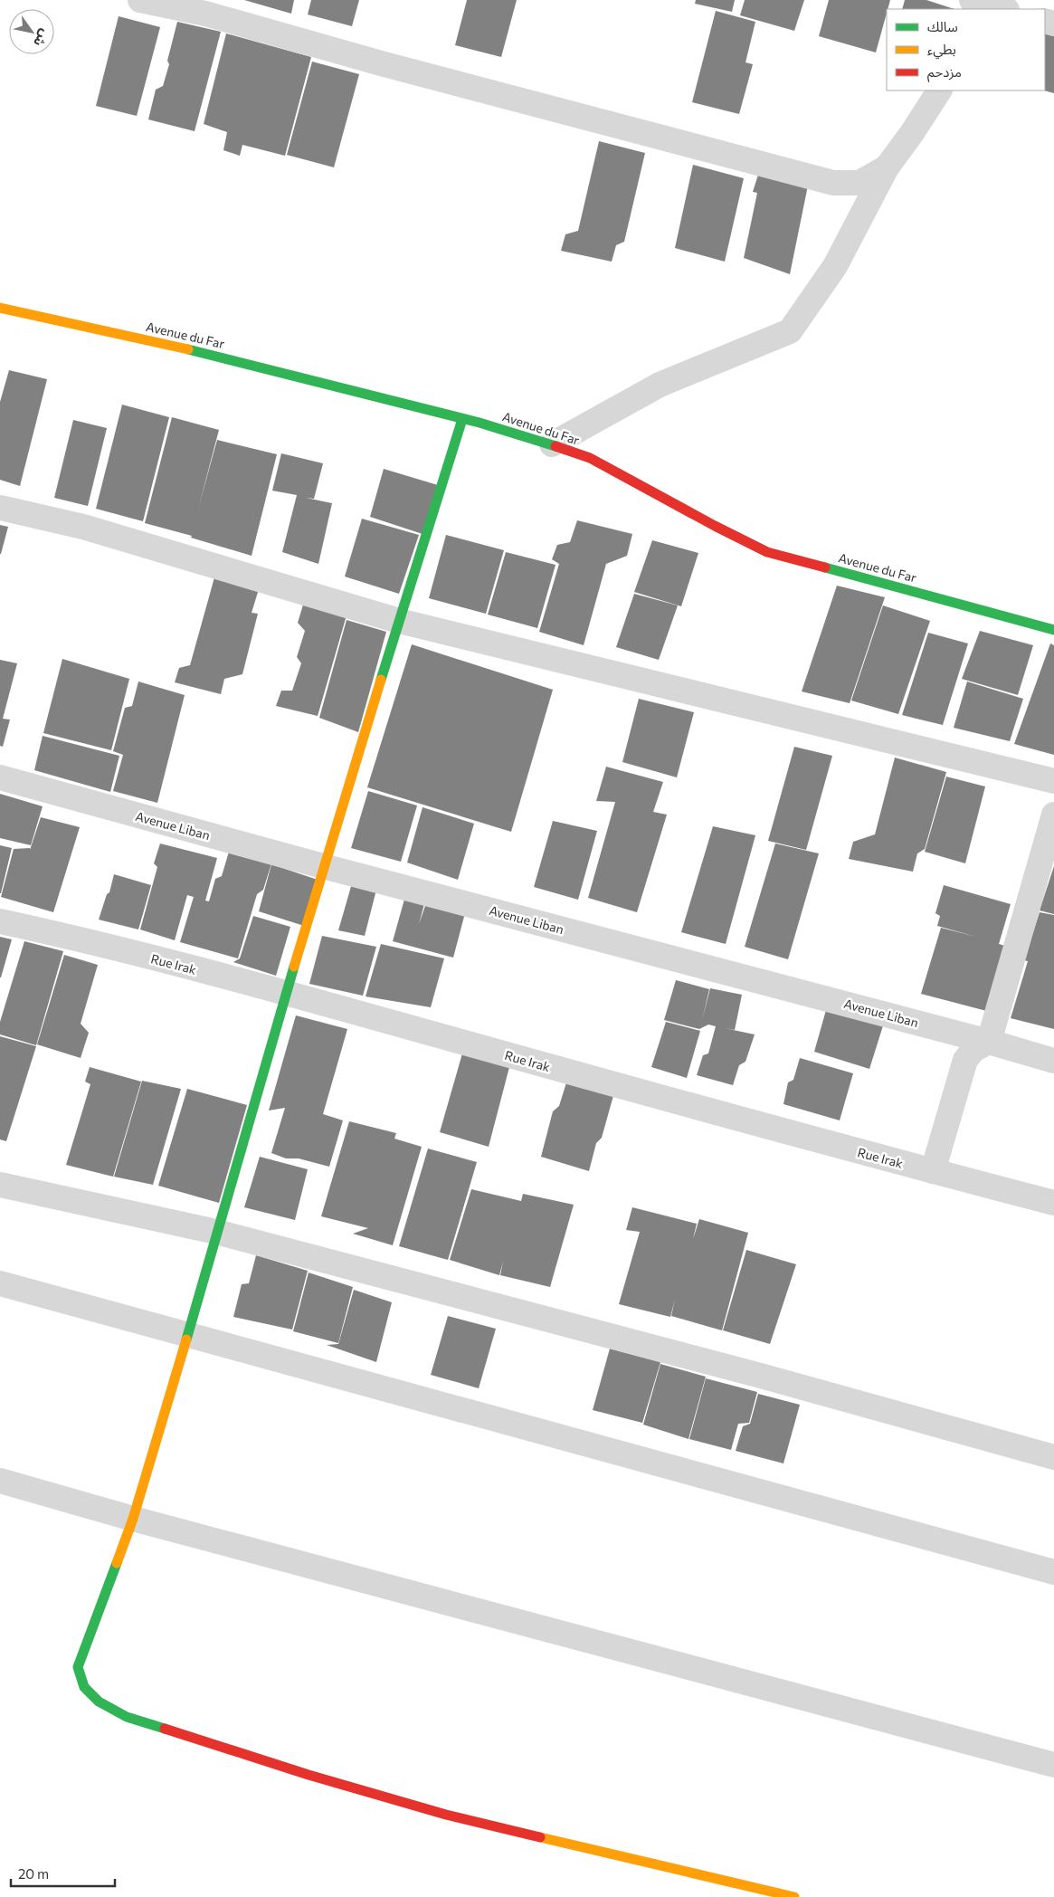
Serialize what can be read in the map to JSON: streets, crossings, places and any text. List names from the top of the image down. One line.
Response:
{"streets":{"street":["Avenue du Far","Avenue Liban","Rue Irak"]},"legend":["سالك","بطيء","مزدحم"],"scale_bar":"20 m","north":"bottom right"}
